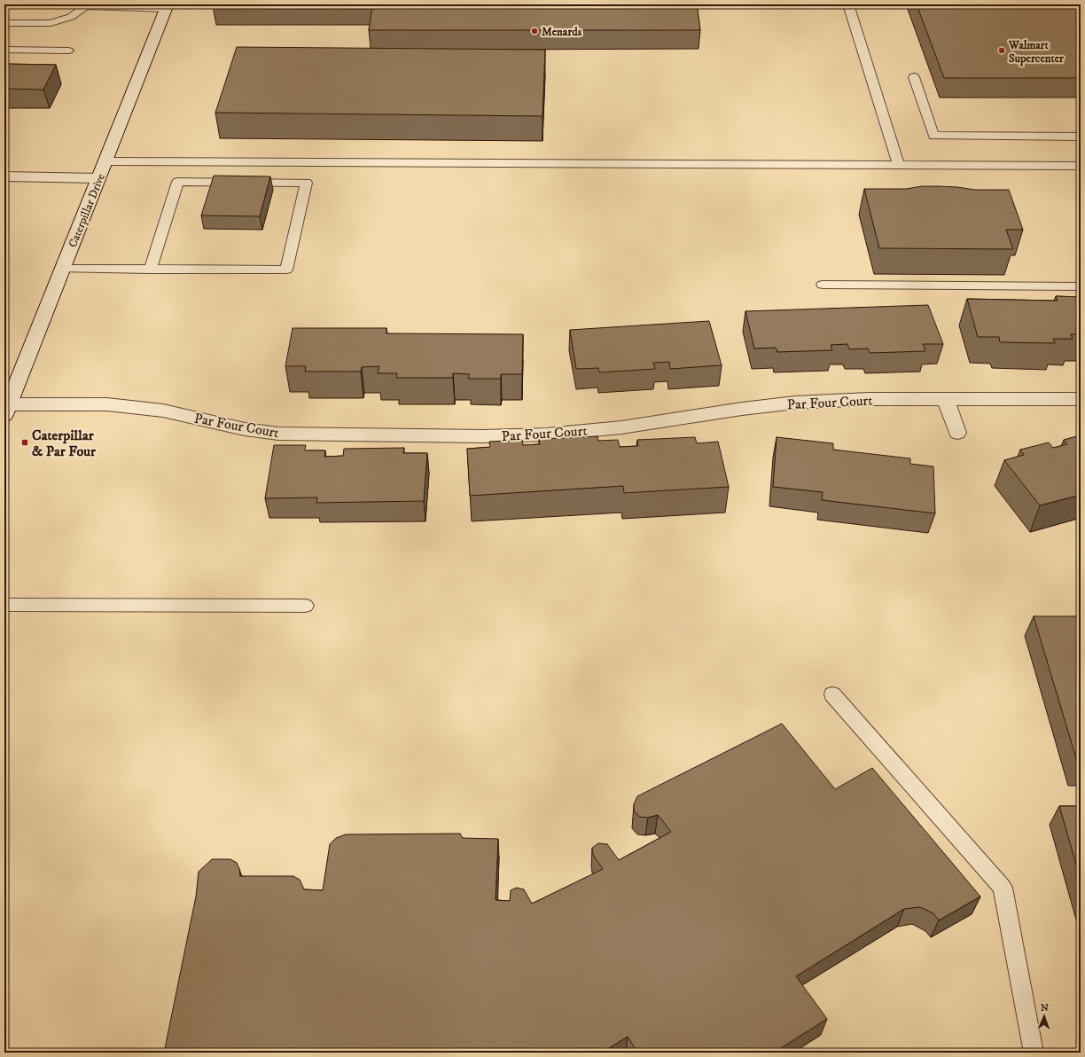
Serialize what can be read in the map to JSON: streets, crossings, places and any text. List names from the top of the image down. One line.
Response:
{"streets":{"street":["Caterpillar Drive","Par Four Court"]},"crossings":[["Caterpillar Drive","Par Four Court"]],"places":{"other":["Menards","Walmart Supercenter"],"transit":["Caterpillar & Par Four"]},"north":"top"}
